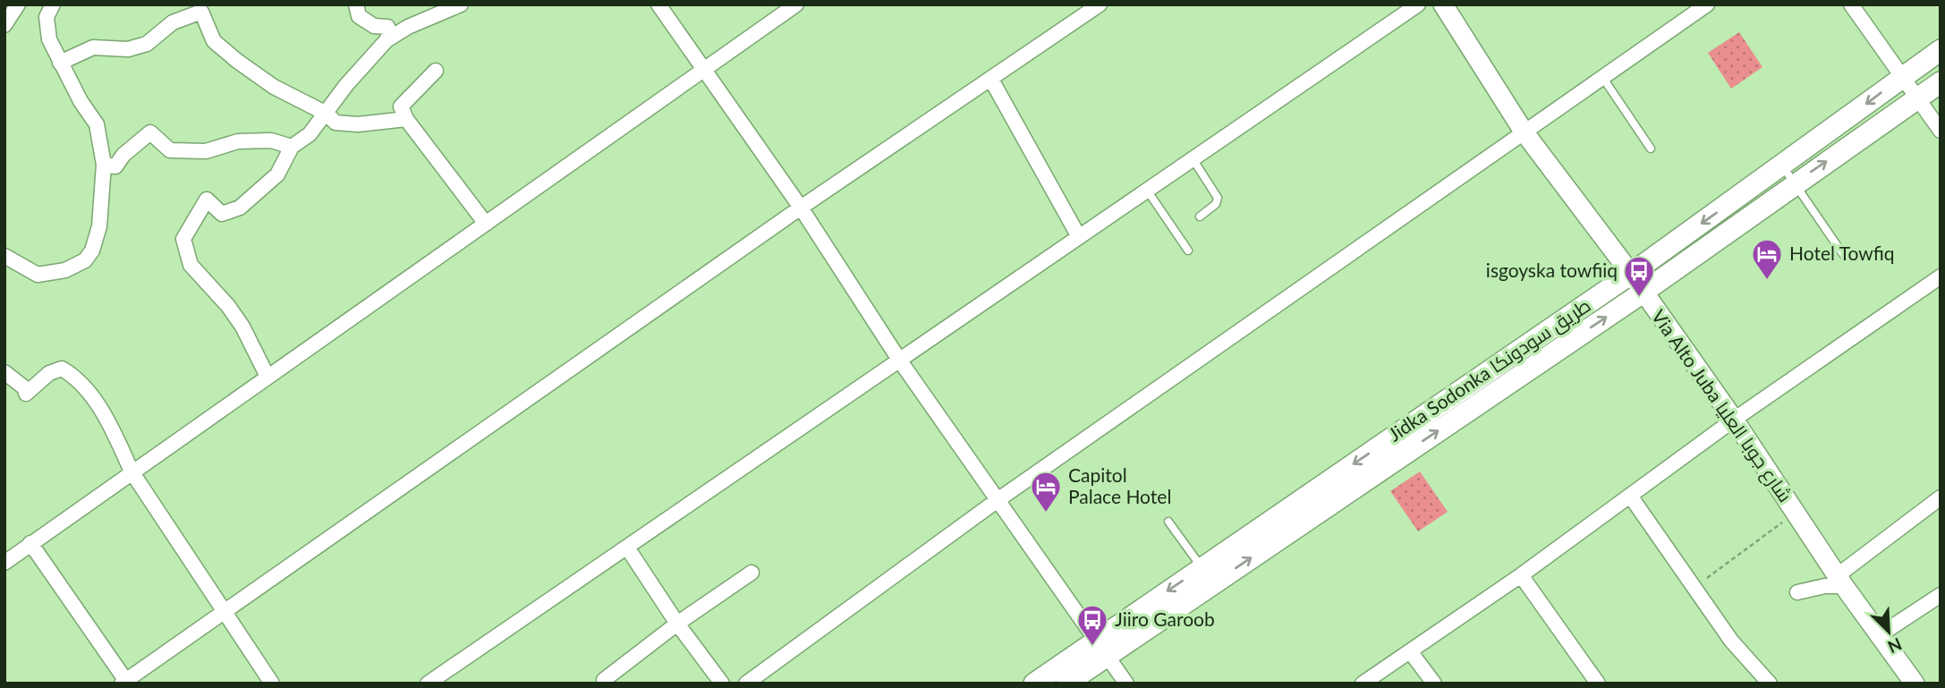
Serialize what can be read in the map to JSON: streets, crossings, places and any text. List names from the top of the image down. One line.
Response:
{"streets":{"main road":["Jidka Sodonka طريق سودونكا"],"street":["Via Alto Juba شارع جوبا العليا"]},"crossings":[["Jidka Sodonka طريق سودونكا","Via Alto Juba شارع جوبا العليا"]],"places":{"hotel":["Hotel Towfiq","Capitol Palace Hotel"],"bus stop":["isgoyska towfiiq","Jiiro Garoob"]},"north":"bottom right"}
